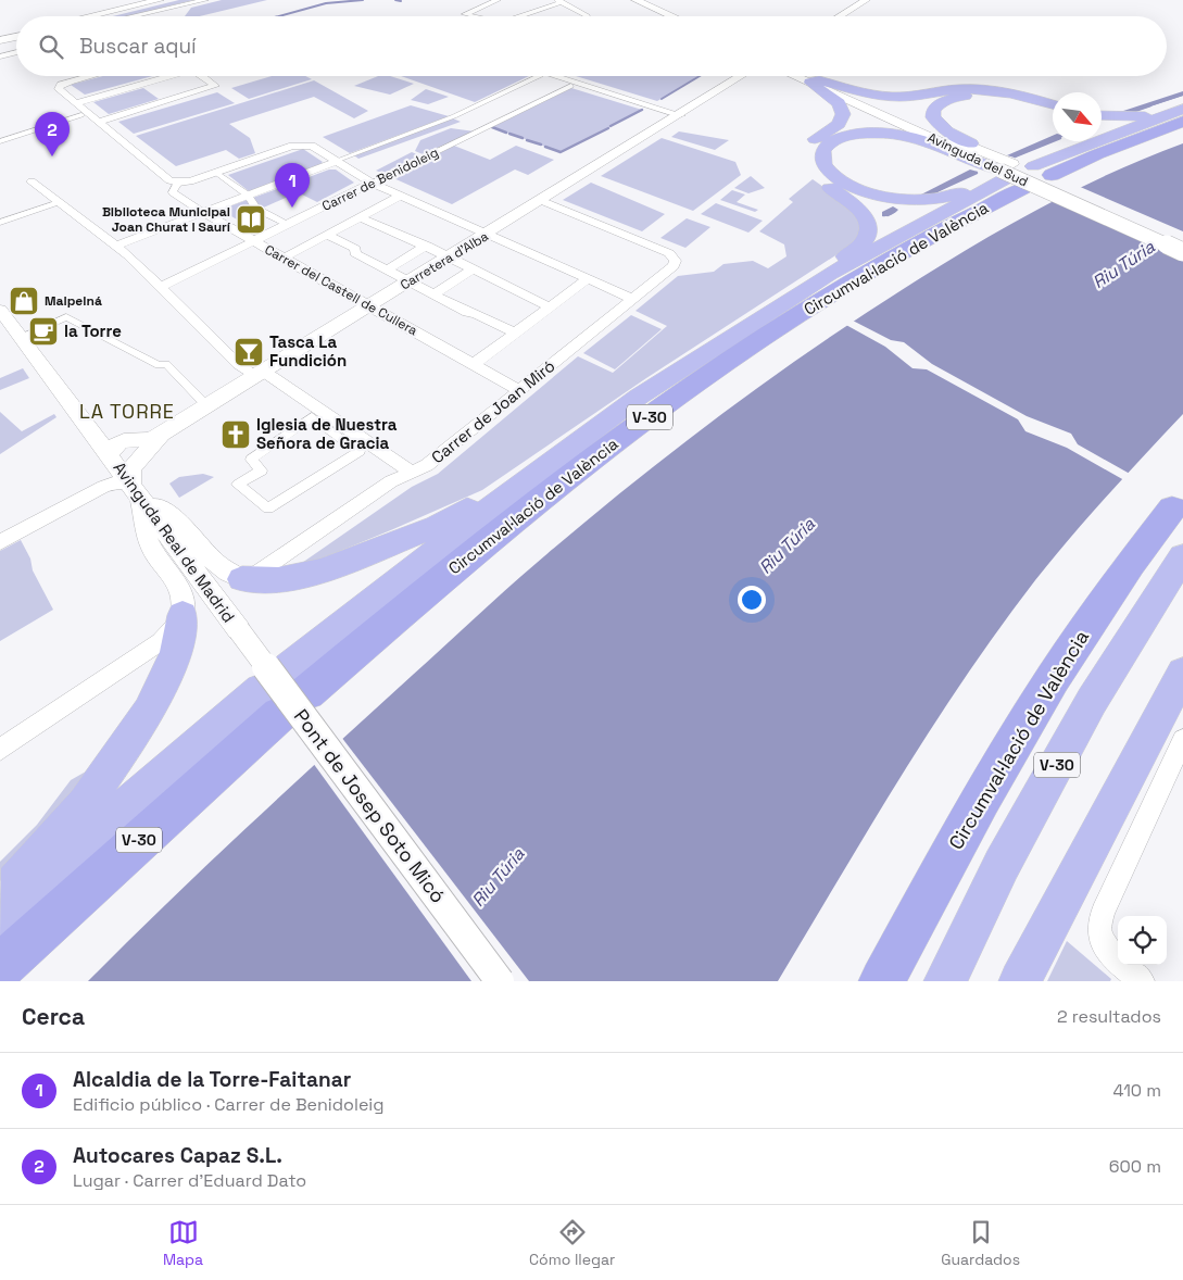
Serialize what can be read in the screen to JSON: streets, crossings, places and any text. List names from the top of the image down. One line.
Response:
{"streets":{"highway":["Circumval·lació de València","V-30"],"main road":["Avinguda del Sud"],"street":["Carrer de Benidoleig","Carretera d'Alba","Carrer del Castell de Cullera","Carrer de Joan Miró","Avinguda Real de Madrid","Pont de Josep Soto Micó"]},"crossings":[["Avinguda del Sud","Circumval·lació de València"],["Carrer de Benidoleig","Carrer del Castell de Cullera"],["Carretera d'Alba","Carrer del Castell de Cullera"],["Carretera d'Alba","Carrer de Joan Miró"],["Carretera d'Alba","Avinguda Real de Madrid"],["Carrer del Castell de Cullera","Carrer de Joan Miró"],["Avinguda Real de Madrid","Pont de Josep Soto Micó"]],"districts":["LA TORRE"],"water":["Riu Túria"],"places":{"library":["Biblioteca Municipal Joan Churat i Saurí"],"shop":["Malpeiná"],"cafe":["la Torre"],"bar":["Tasca La Fundición"],"church":["Iglesia de Nuestra Señora de Gracia"]},"north":"bottom right","page":{"search":"Buscar aquí","pins":["2","1"],"heading":["Cerca","2 resultados"],"list":[{"mark":"1","name":"Alcaldia de la Torre-Faitanar","note":"Edificio público · Carrer de Benidoleig","value":"410 m"},{"mark":"2","name":"Autocares Capaz S.L.","note":"Lugar · Carrer d'Eduard Dato","value":"600 m"}],"nav":["Mapa","Cómo llegar","Guardados"]}}
